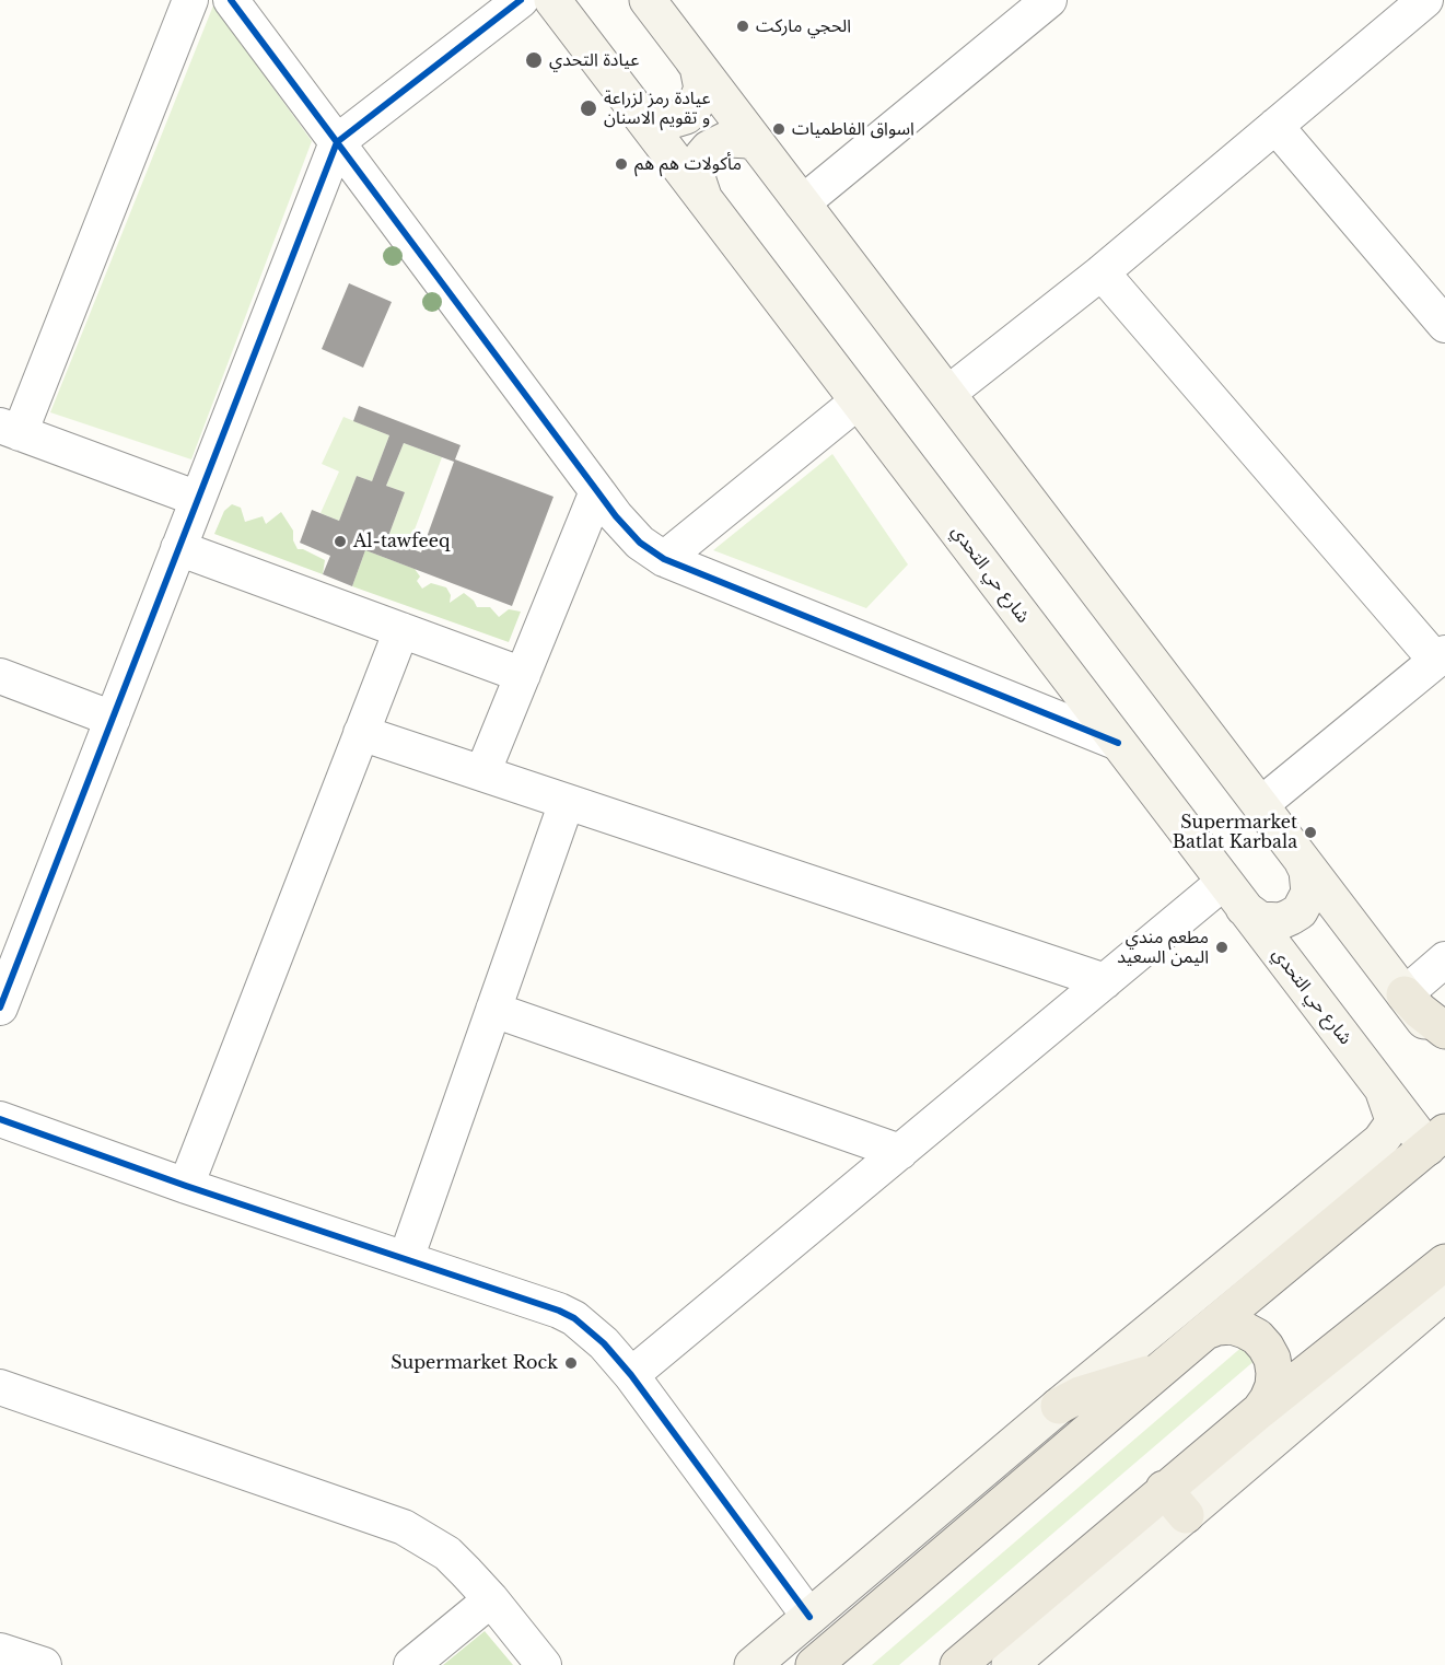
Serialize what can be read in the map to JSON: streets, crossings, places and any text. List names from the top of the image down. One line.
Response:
{"streets":{"main road":["شارع حي التحدي"]},"places":["الحجي ماركت","عيادة التحدي","عيادة رمز لزراعة و تقويم الاسنان","اسواق الفاطميات","مأكولات هم هم","Al-tawfeeq","Supermarket Batlat Karbala","مطعم مندي اليمن السعيد","Supermarket Rock"]}
